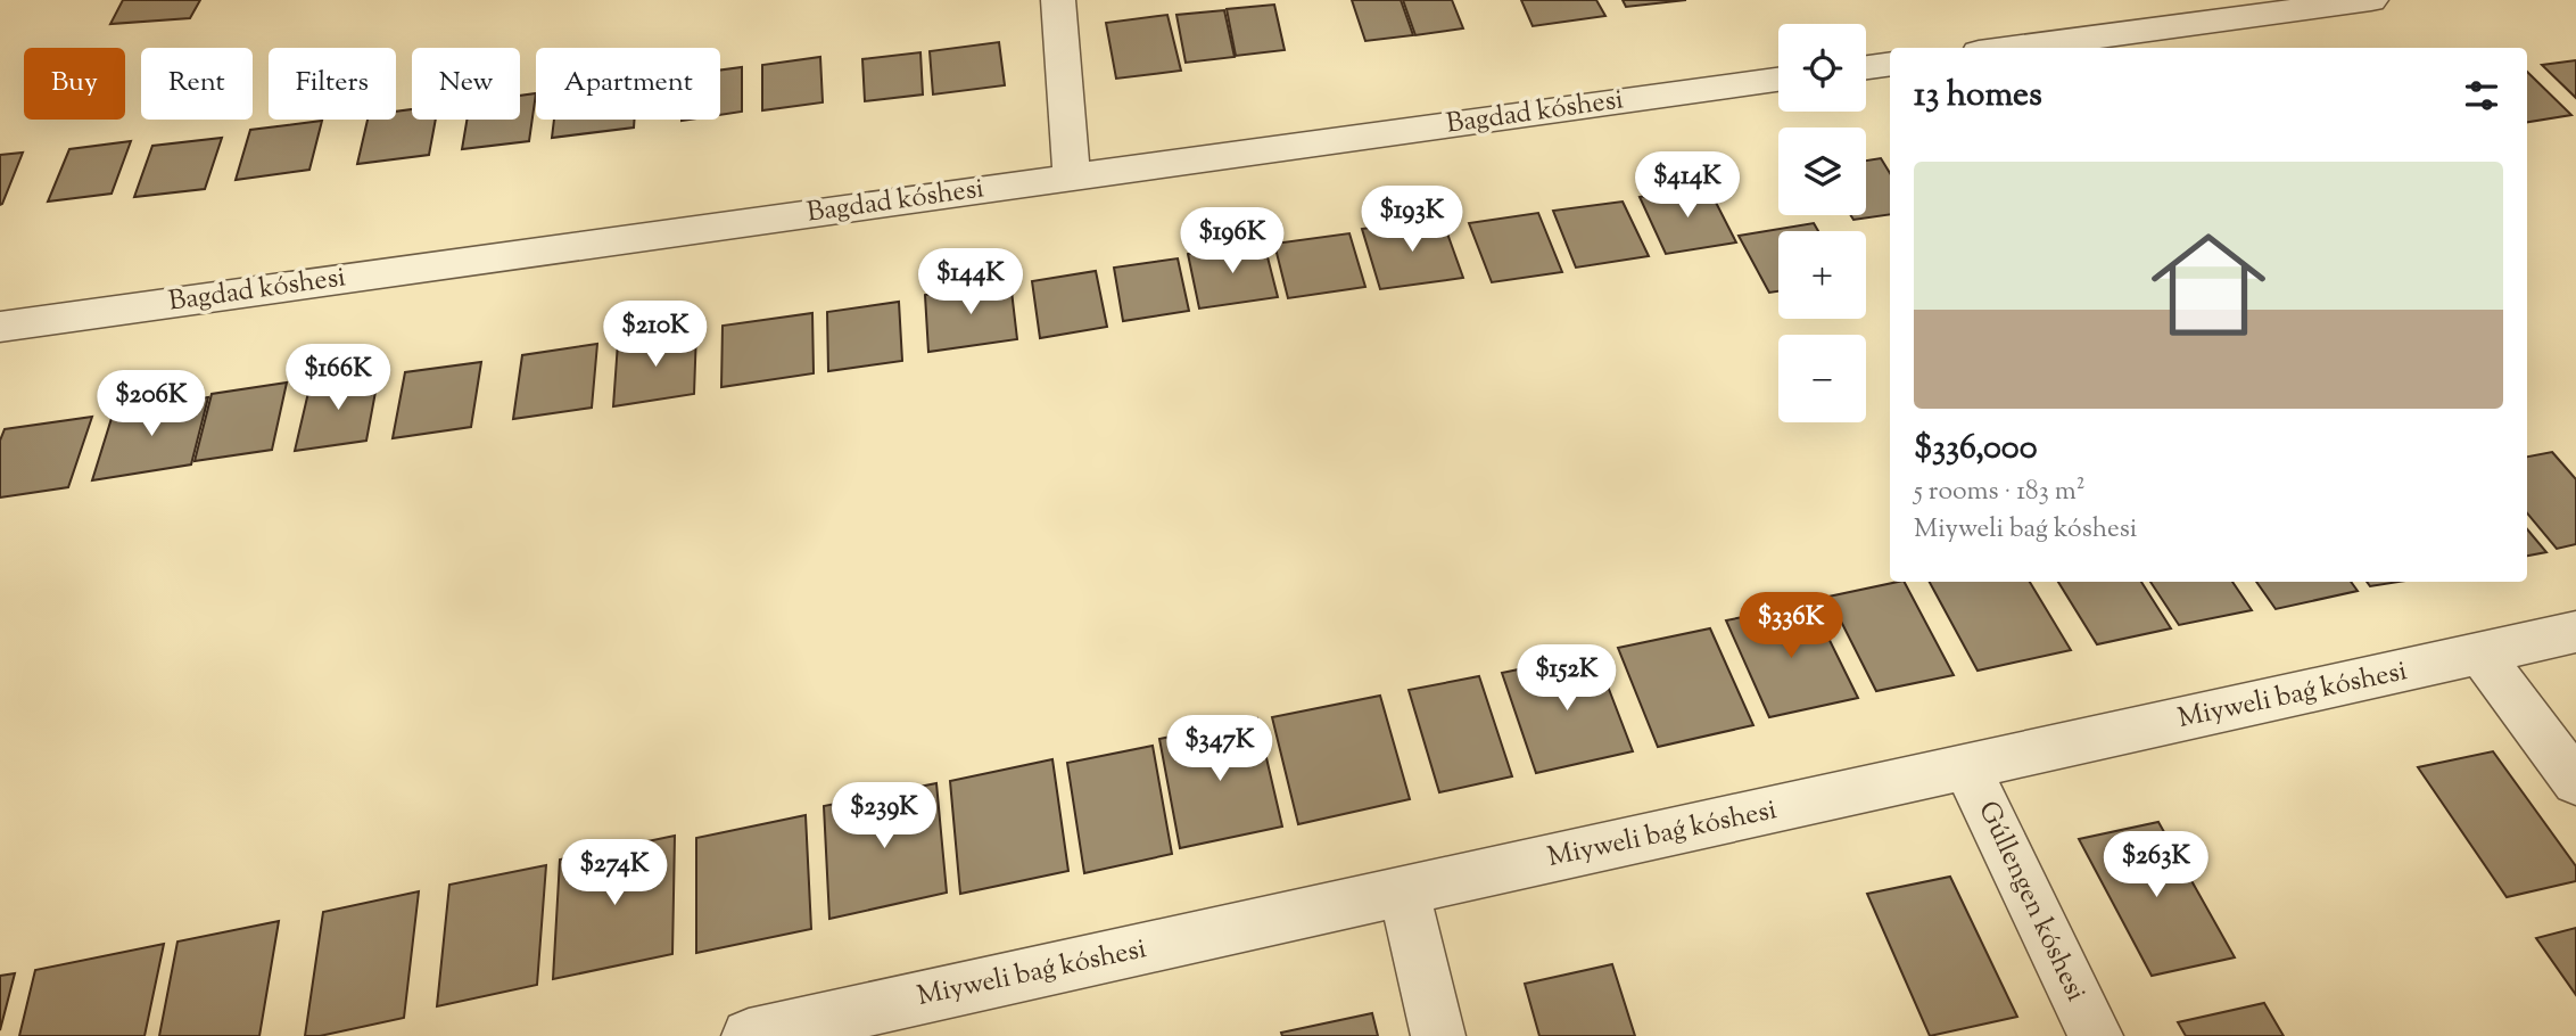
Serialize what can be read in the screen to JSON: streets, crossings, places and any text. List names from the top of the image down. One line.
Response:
{"streets":{"street":["Bagdad kóshesi","Miyweli baǵ kóshesi","Gúllengen kóshesi"]},"crossings":[["Miyweli baǵ kóshesi","Gúllengen kóshesi"]],"page":{"map_buttons":["+","−"],"chip":["Buy","Rent","Filters","New","Apartment"],"heading":"13 homes","list":[{"name":"$336,000","note":"5 rooms · 183 m² · Miyweli baǵ kóshesi"}],"price":["$414K","$193K","$196K","$144K","$210K","$166K","$206K","$336K","$152K","$347K","$239K","$263K","$274K"]}}
